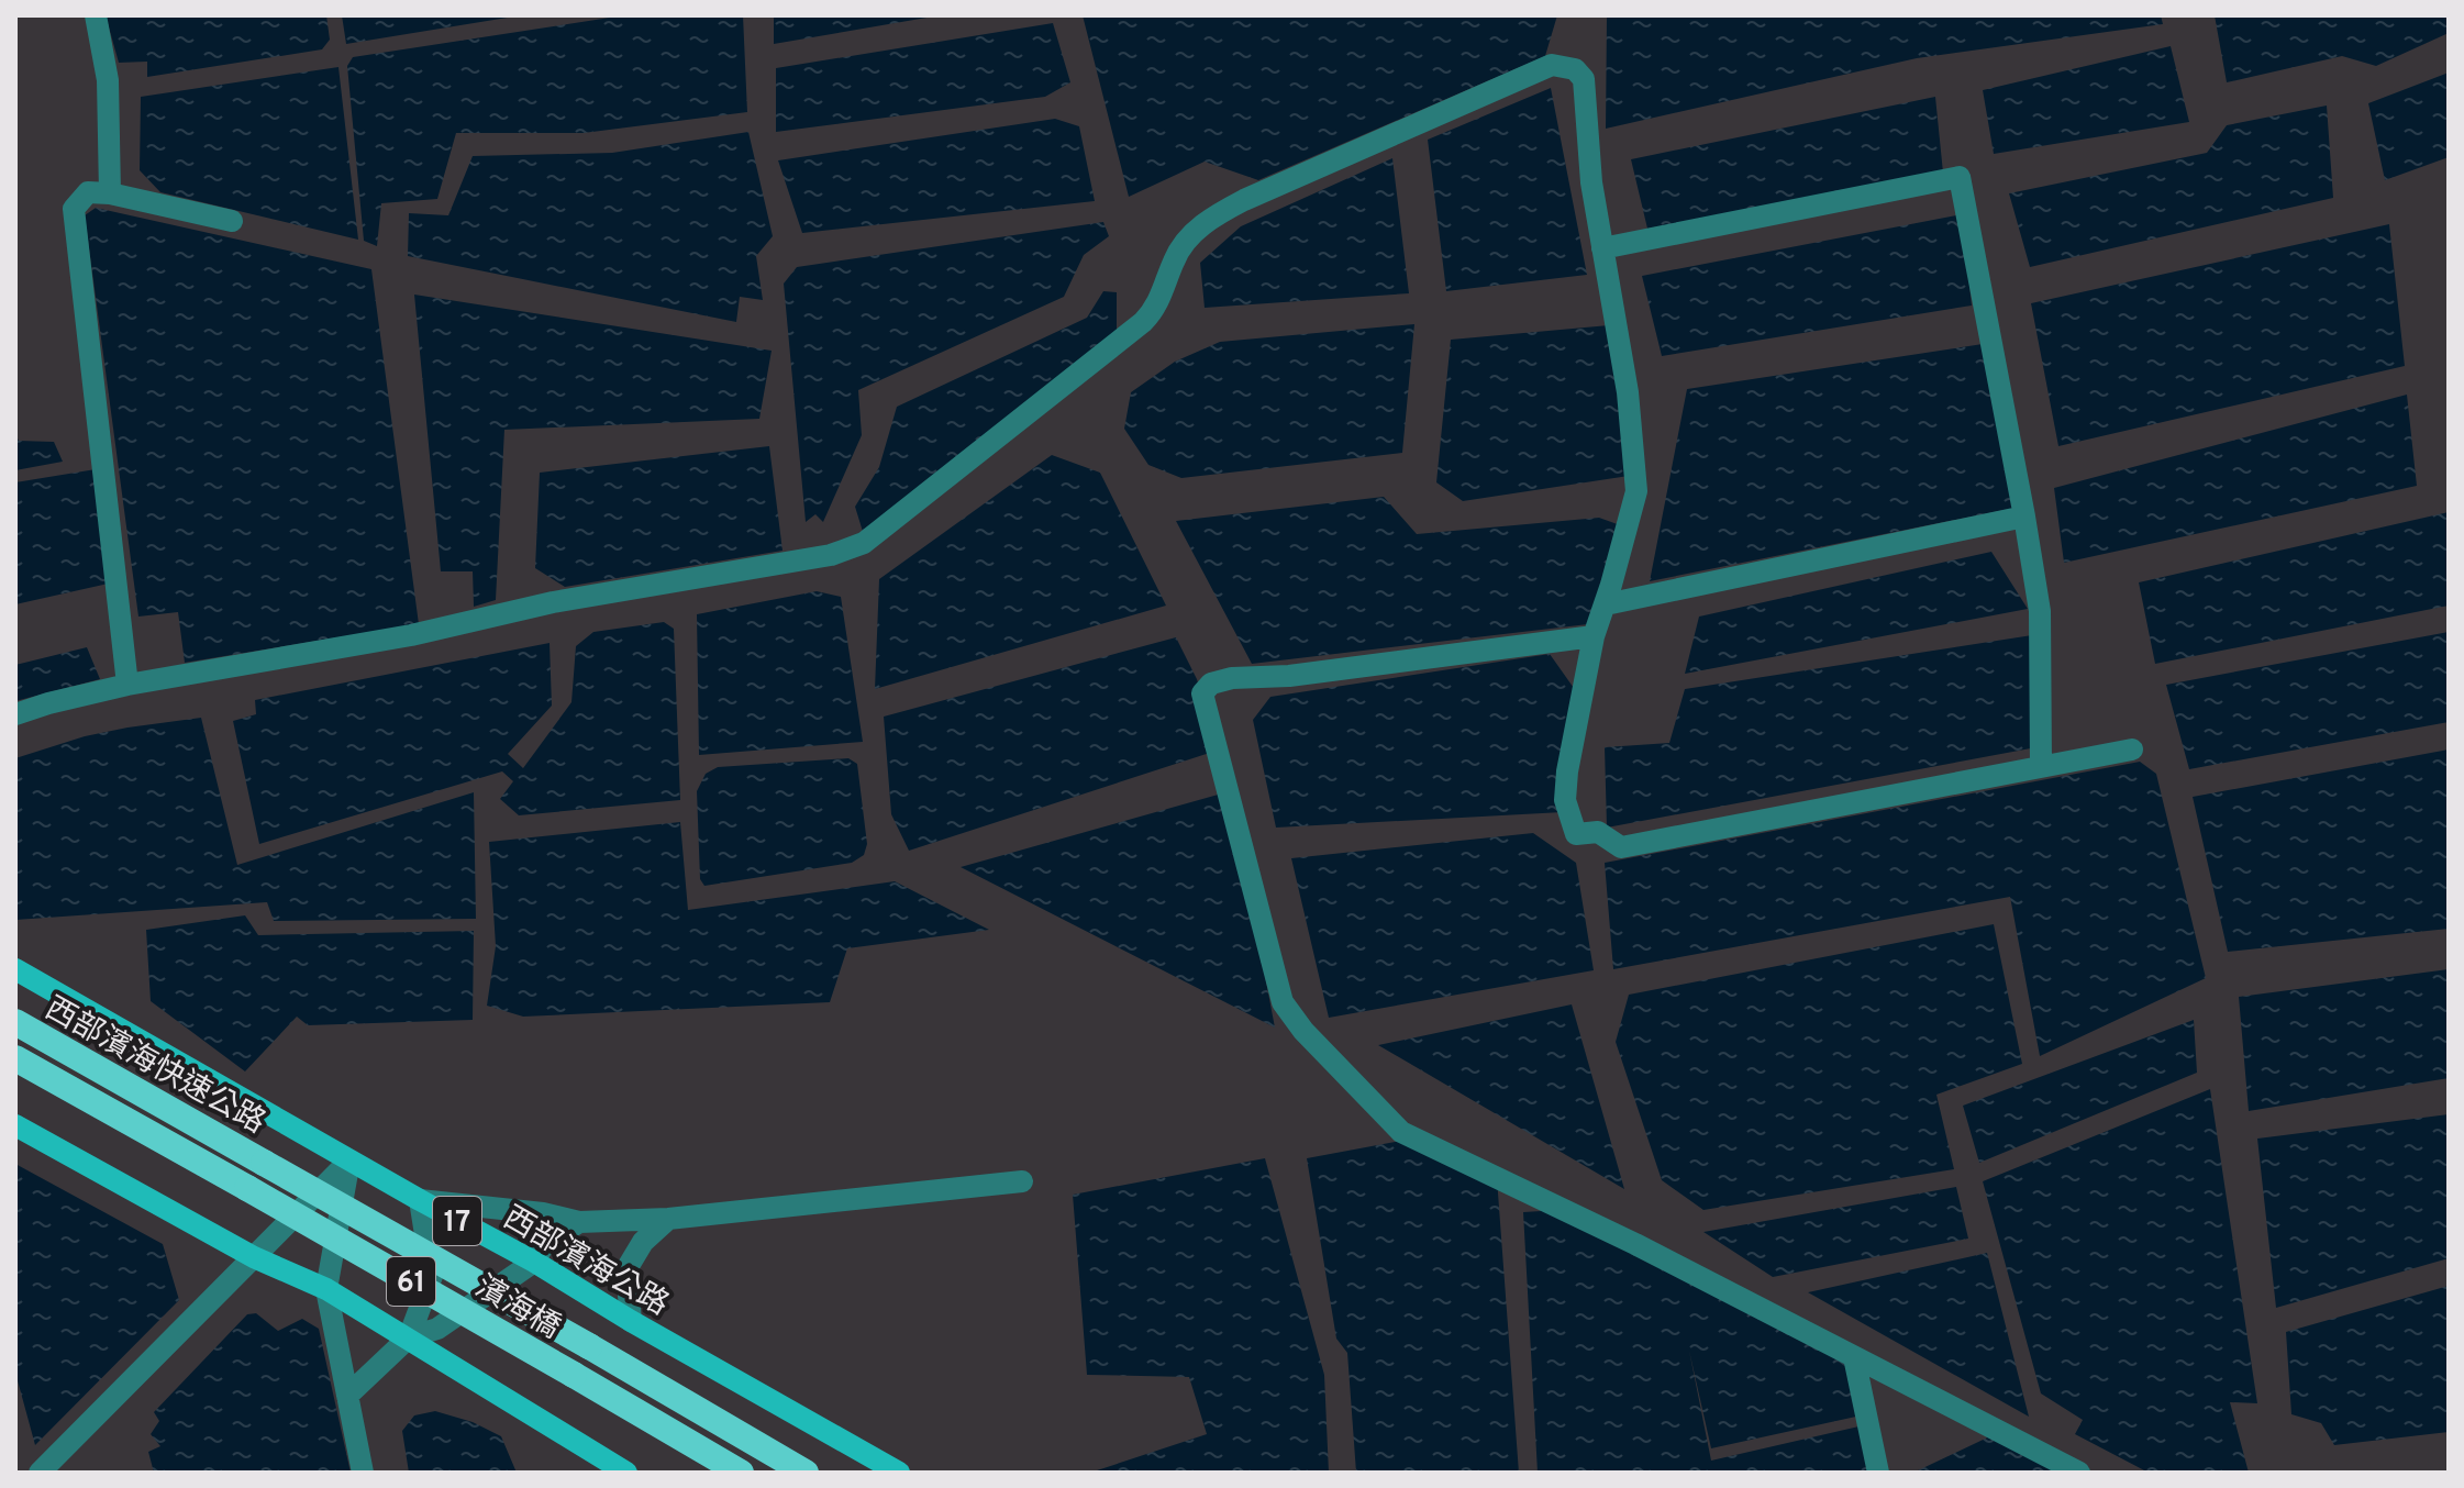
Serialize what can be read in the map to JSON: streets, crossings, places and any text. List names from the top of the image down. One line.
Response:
{"streets":{"highway":["西部濱海快速公路","61","濱海橋"],"main road":["17","西部濱海公路"]},"crossings":[["西部濱海快速公路","濱海橋"]]}
